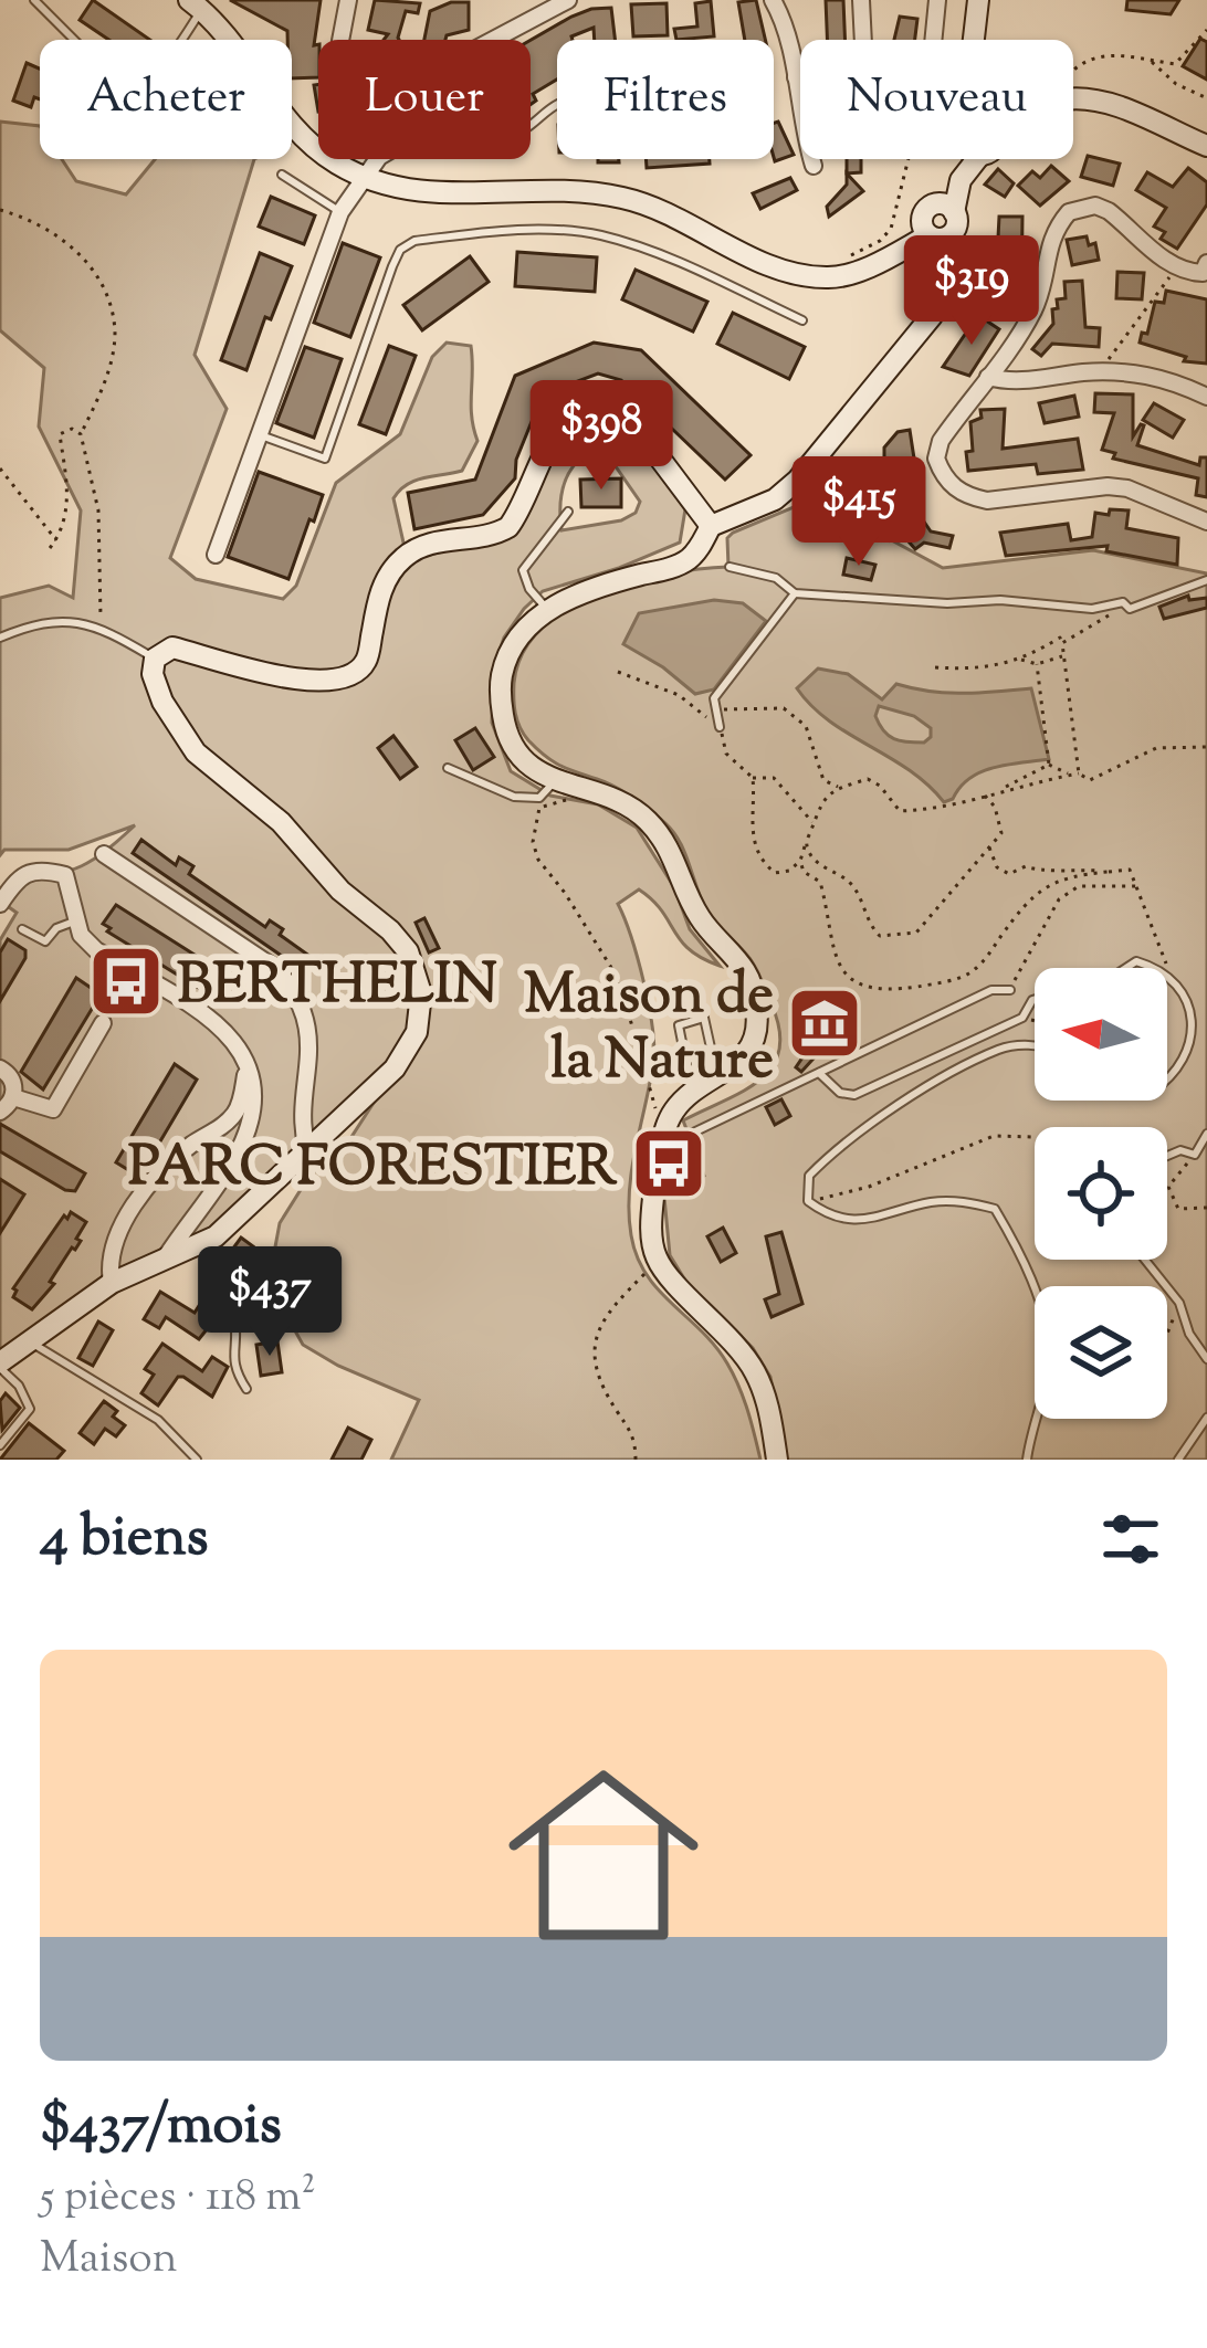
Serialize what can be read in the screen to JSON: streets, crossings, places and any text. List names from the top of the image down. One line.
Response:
{"places":{"bus stop":["BERTHELIN","PARC FORESTIER"],"museum":["Maison de la Nature"]},"north":"left","page":{"chip":["Acheter","Louer","Filtres","Nouveau"],"price":["$319","$398","$415","$437"],"heading":"4 biens","list":[{"name":"$437/mois","note":"5 pièces · 118 m² · Maison"}]}}
